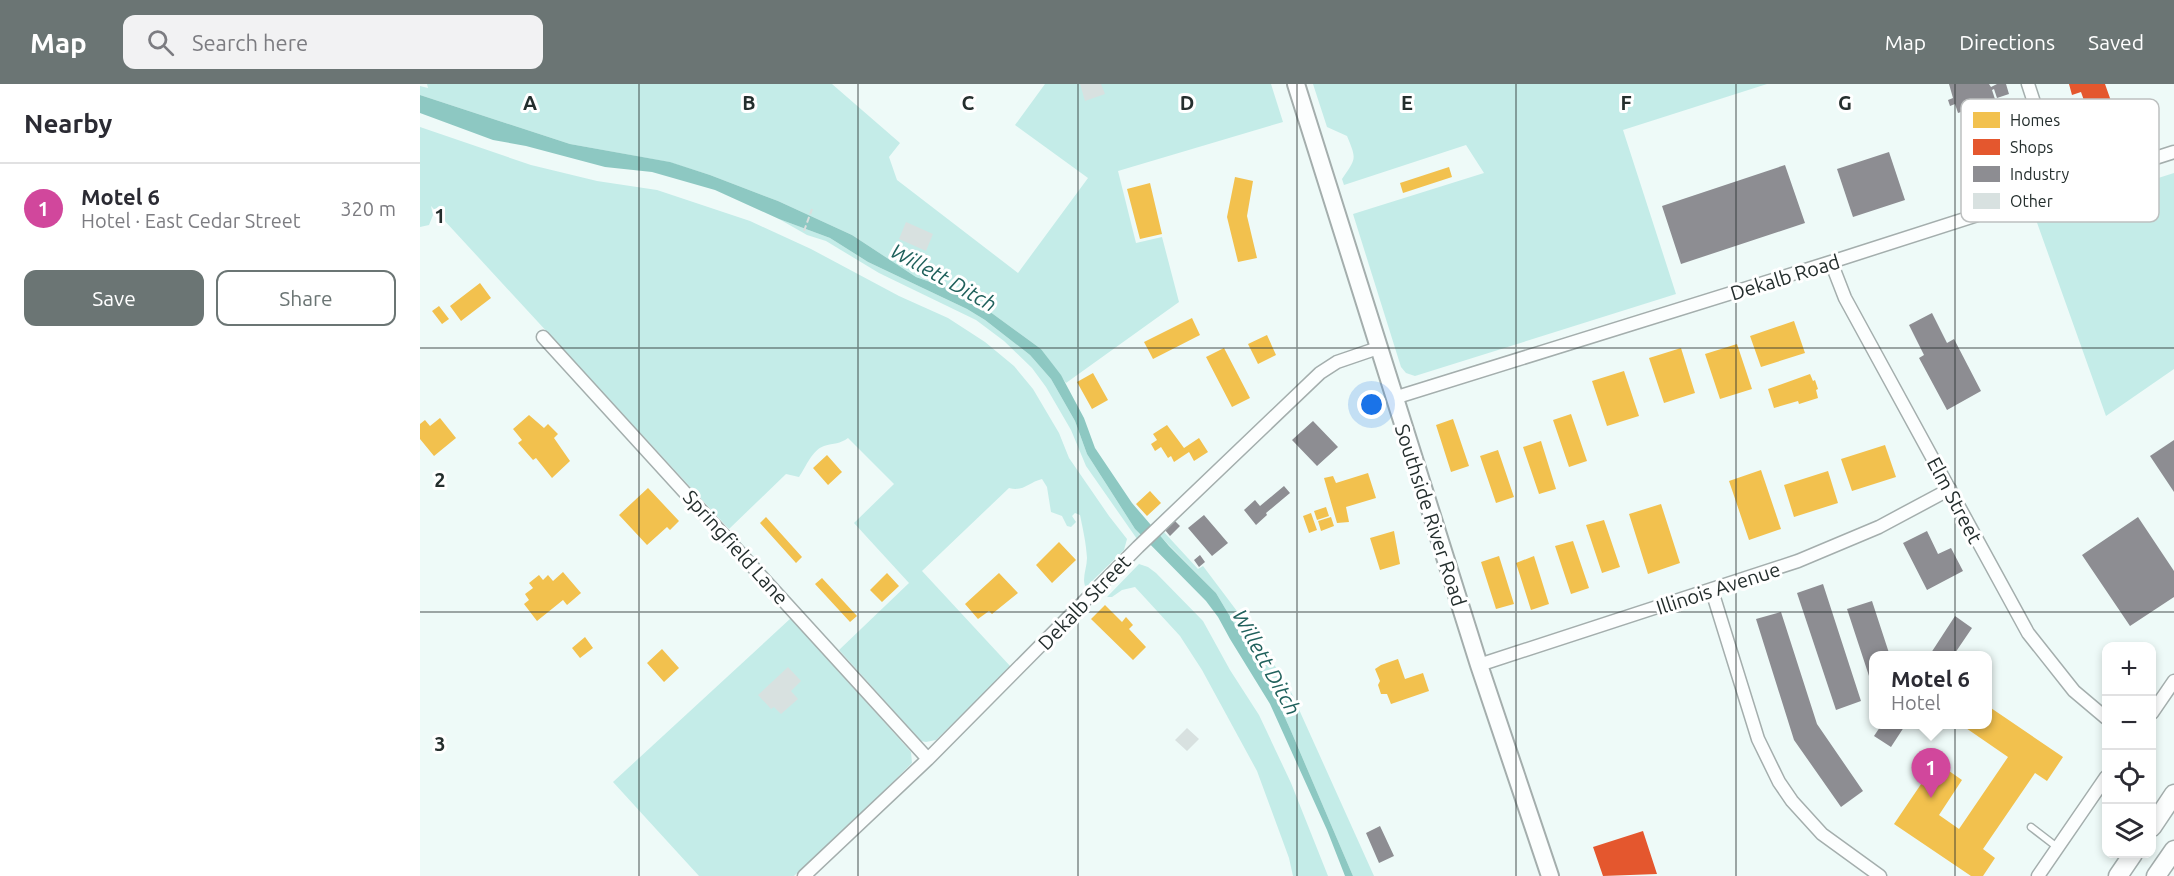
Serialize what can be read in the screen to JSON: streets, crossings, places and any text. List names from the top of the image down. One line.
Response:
{"streets":{"main road":["Southside River Road"],"street":["Dekalb Road","Elm Street","Springfield Lane","Illinois Avenue","Dekalb Street"]},"crossings":[["Dekalb Road","Elm Street"],["Dekalb Road","Southside River Road"],["Elm Street","Illinois Avenue"],["Southside River Road","Illinois Avenue"],["Southside River Road","Dekalb Street"],["Springfield Lane","Dekalb Street"]],"water":["Willett Ditch"],"legend":["Homes","Shops","Industry","Other"],"page":{"header":"Map","search":"Search here","nav":["Map","Directions","Saved"],"heading":"Nearby","list":[{"mark":"1","name":"Motel 6","note":"Hotel · East Cedar Street","value":"320 m"}],"buttons":["Save","Share"],"map_buttons":["+","−"],"popup":["Motel 6","Hotel"],"pins":"1"},"grid":{"columns":["A","B","C","D","E","F","G"],"rows":["1","2","3"]}}
